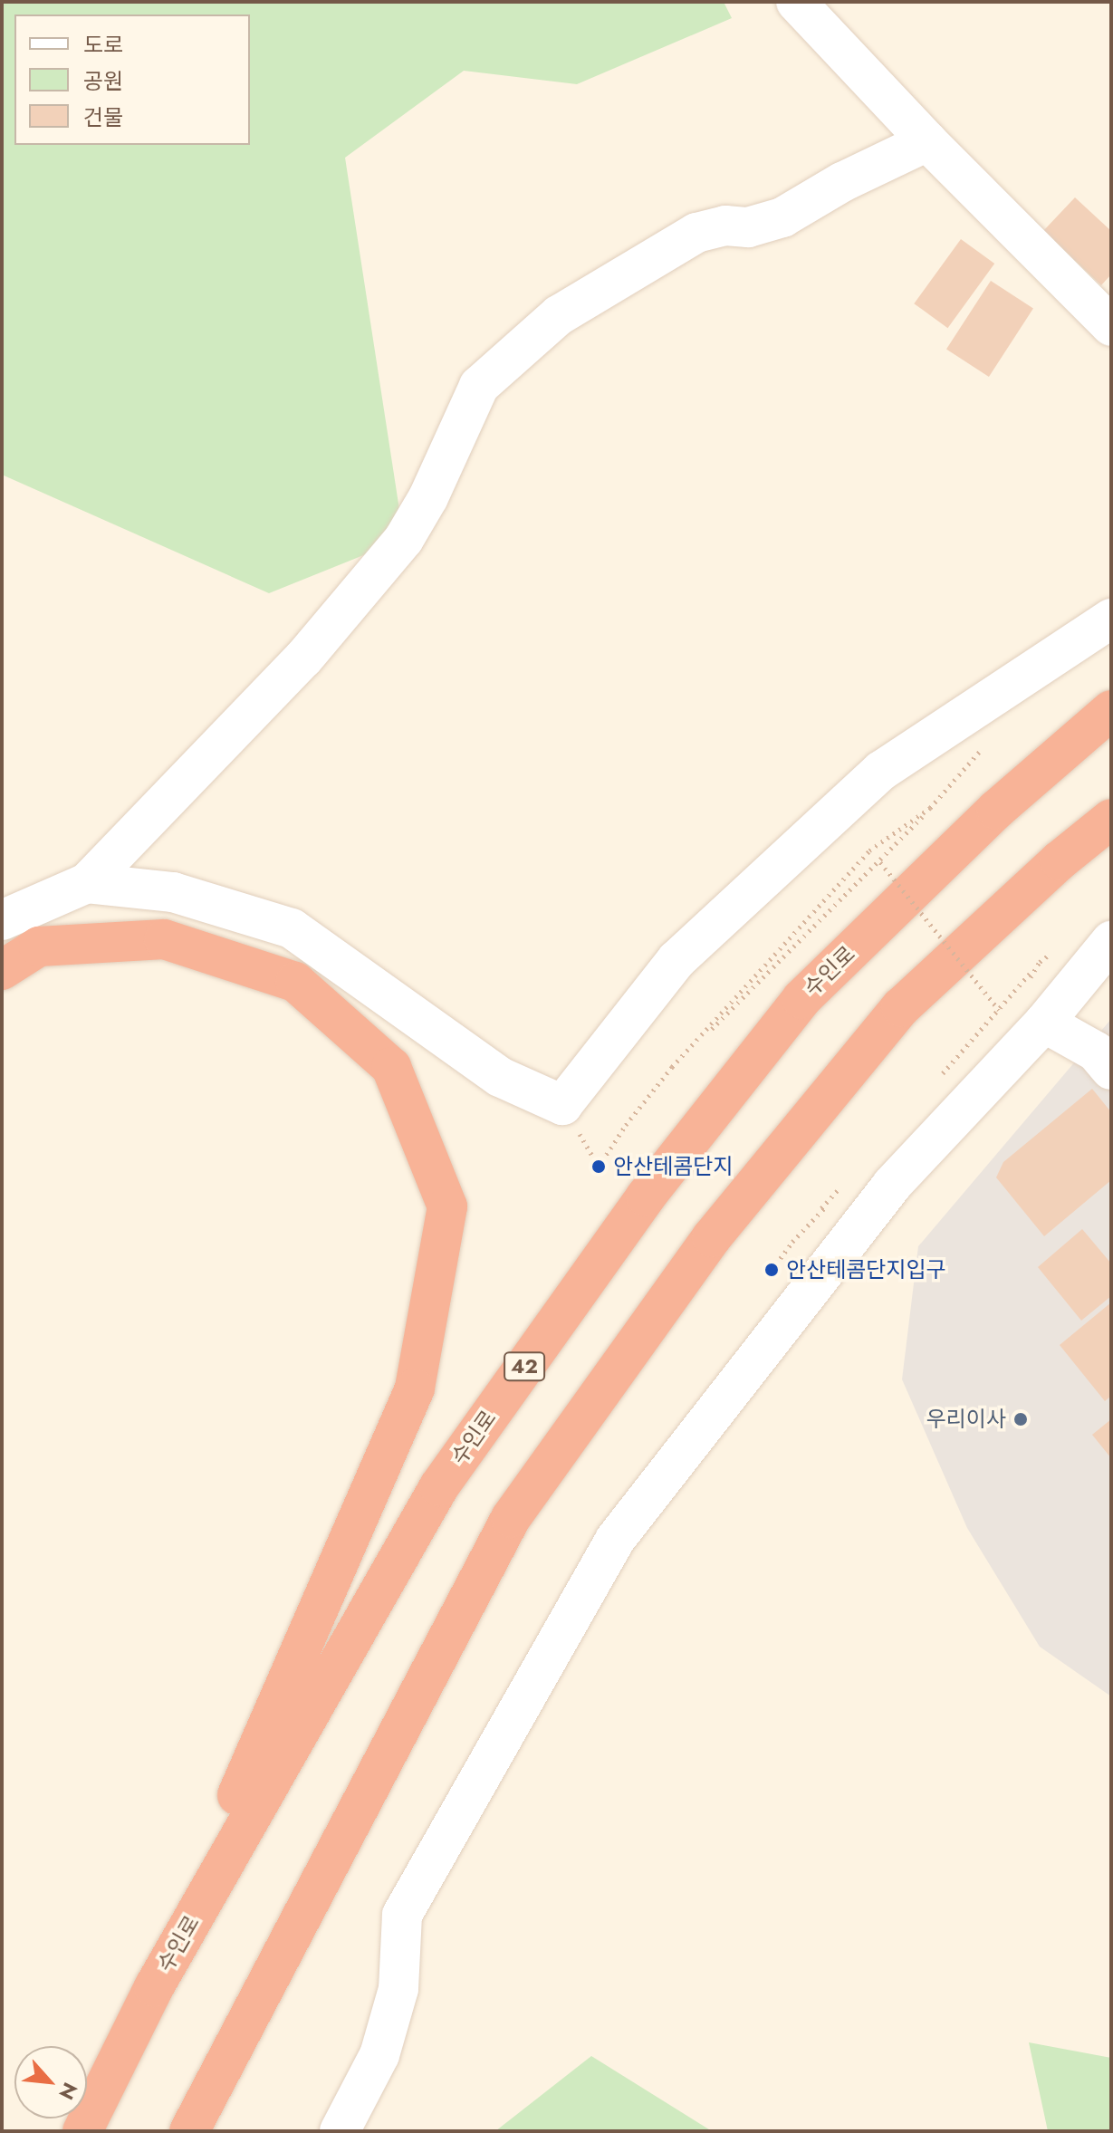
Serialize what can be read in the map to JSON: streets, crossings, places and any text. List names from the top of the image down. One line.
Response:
{"streets":{"highway":["수인로","42"]},"places":["안산테콤단지","안산테콤단지입구","우리이사"],"legend":["도로","공원","건물"],"north":"bottom right"}
